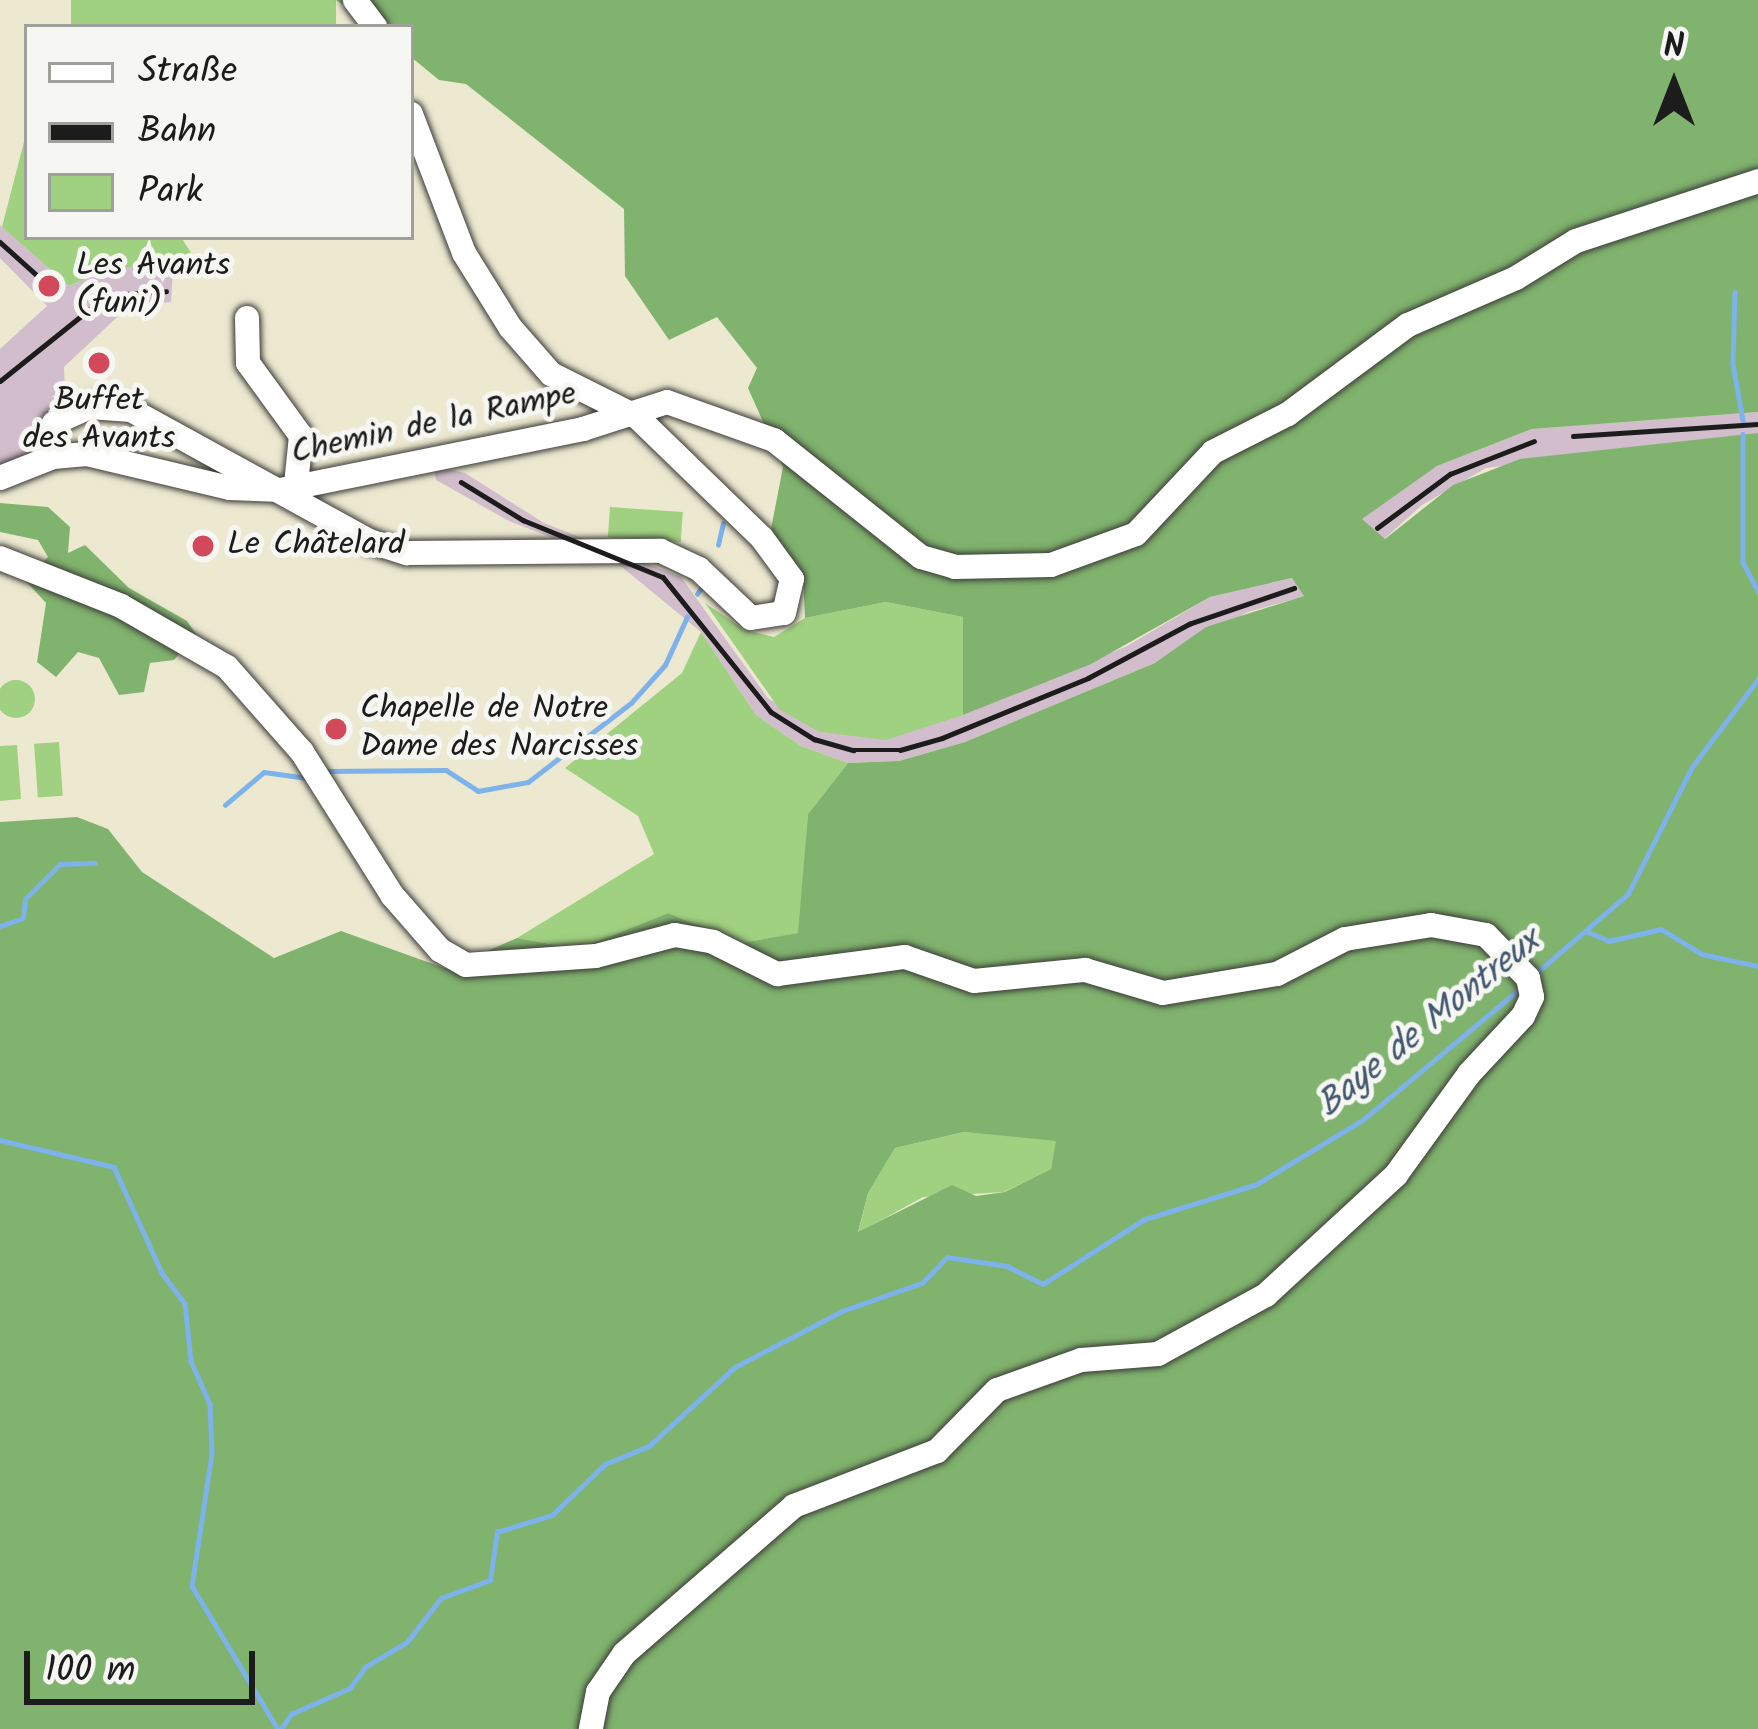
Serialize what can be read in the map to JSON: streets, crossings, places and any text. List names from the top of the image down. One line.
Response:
{"streets":{"street":["Chemin de la Rampe"]},"water":["Baye de Montreux"],"places":["Les Avants (funi)","Buffet des Avants","Le Châtelard","Chapelle de Notre Dame des Narcisses"],"legend":["Straße","Bahn","Park"],"scale_bar":"100 m","north":"top"}
